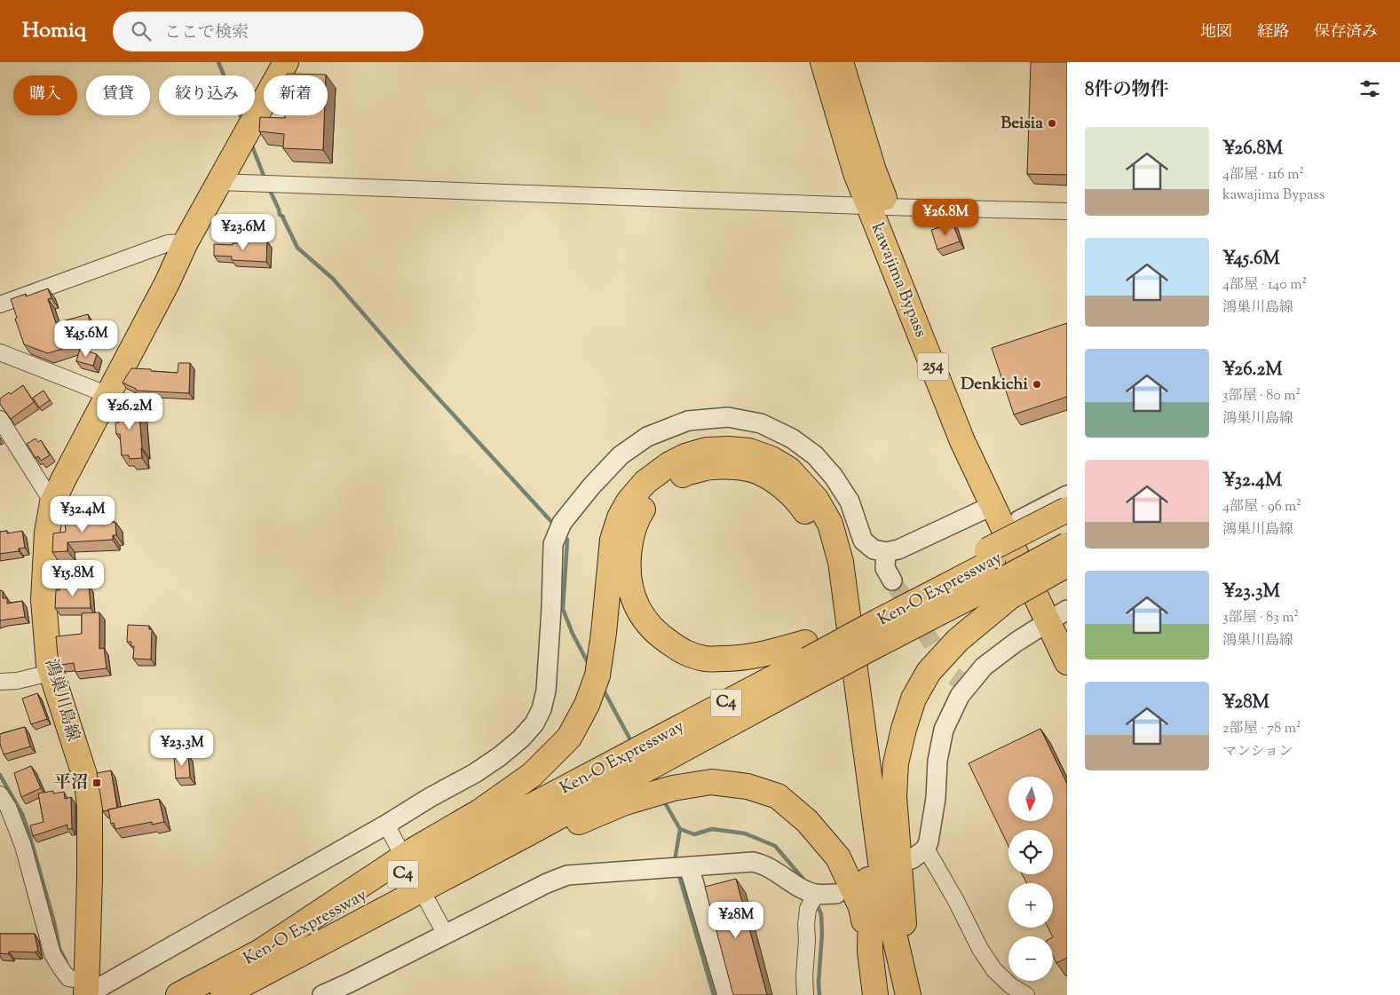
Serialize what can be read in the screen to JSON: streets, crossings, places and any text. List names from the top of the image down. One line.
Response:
{"streets":{"main road":["kawajima Bypass","254","Ken-O Expressway","鴻巣川島線","C4"]},"crossings":[["Ken-O Expressway","C4"]],"places":{"other":["Beisia","Denkichi"],"transit":["平沼"]},"north":"bottom","page":{"header":"Homiq","search":"ここで検索","nav":["地図","経路","保存済み"],"heading":"8件の物件","chip":["購入","賃貸","絞り込み","新着"],"list":[{"name":"¥26.8M","note":"4部屋 · 116 m² · kawajima Bypass"},{"name":"¥45.6M","note":"4部屋 · 140 m² · 鴻巣川島線"},{"name":"¥26.2M","note":"3部屋 · 80 m² · 鴻巣川島線"},{"name":"¥32.4M","note":"4部屋 · 96 m² · 鴻巣川島線"},{"name":"¥23.3M","note":"3部屋 · 83 m² · 鴻巣川島線"},{"name":"¥28M","note":"2部屋 · 78 m² · マンション"}],"price":["¥26.8M","¥23.6M","¥45.6M","¥26.2M","¥32.4M","¥15.8M","¥23.3M","¥28M"],"map_buttons":["+","−"]}}
